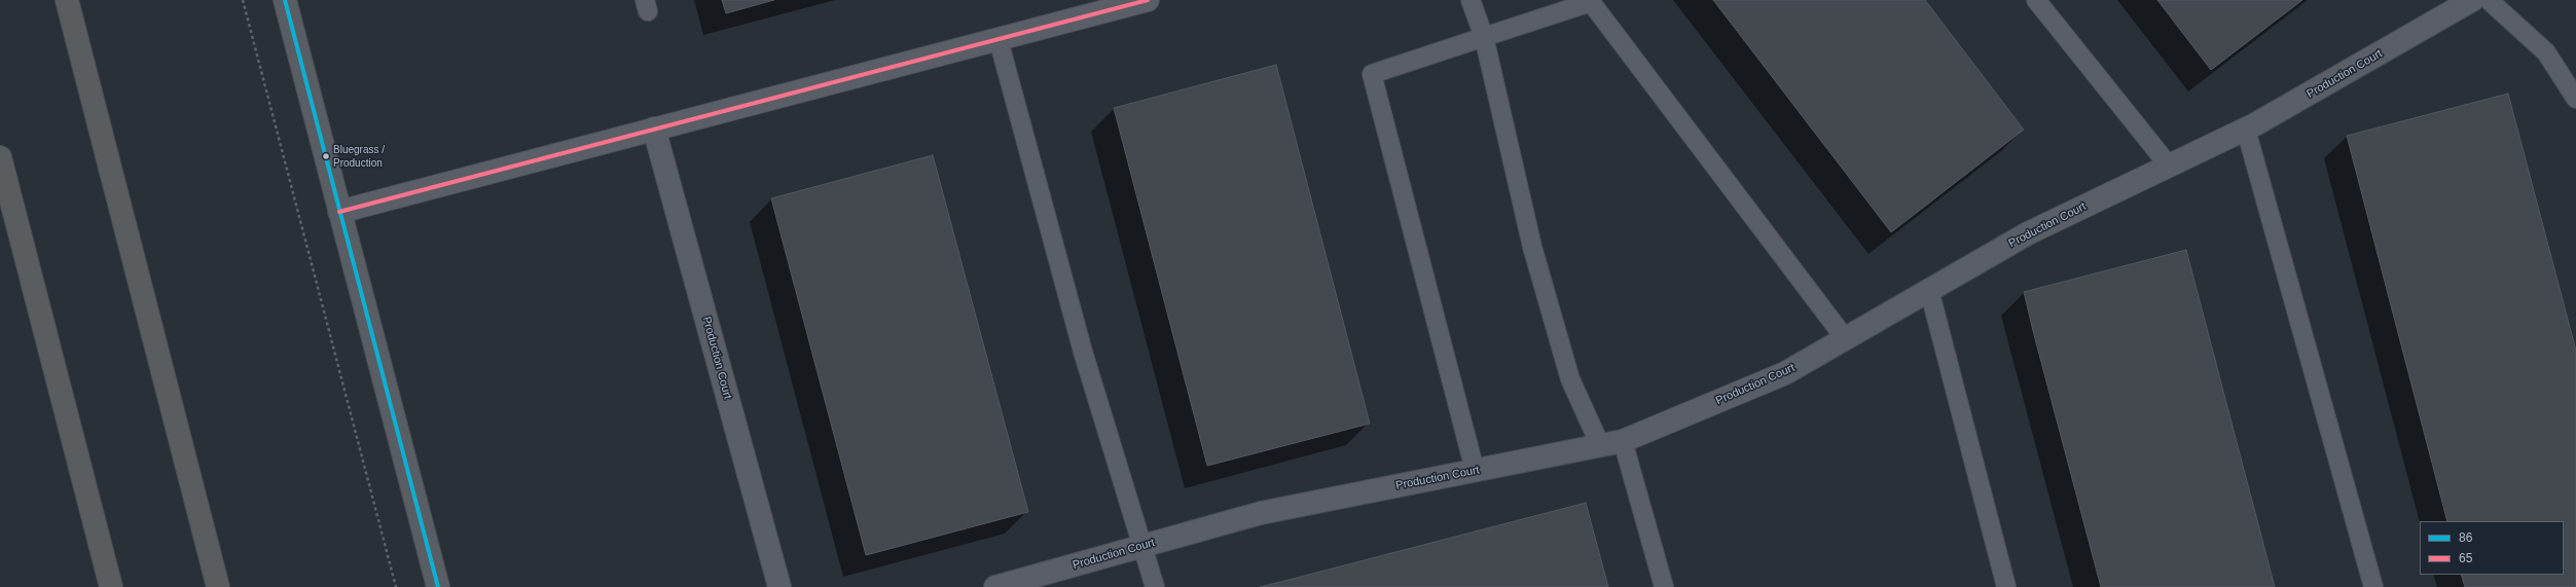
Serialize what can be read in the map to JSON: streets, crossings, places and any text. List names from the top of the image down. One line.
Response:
{"streets":{"street":["Production Court"]},"places":["Bluegrass / Production"],"lines":["transit line 86","transit line 65"],"legend":["86","65"]}
